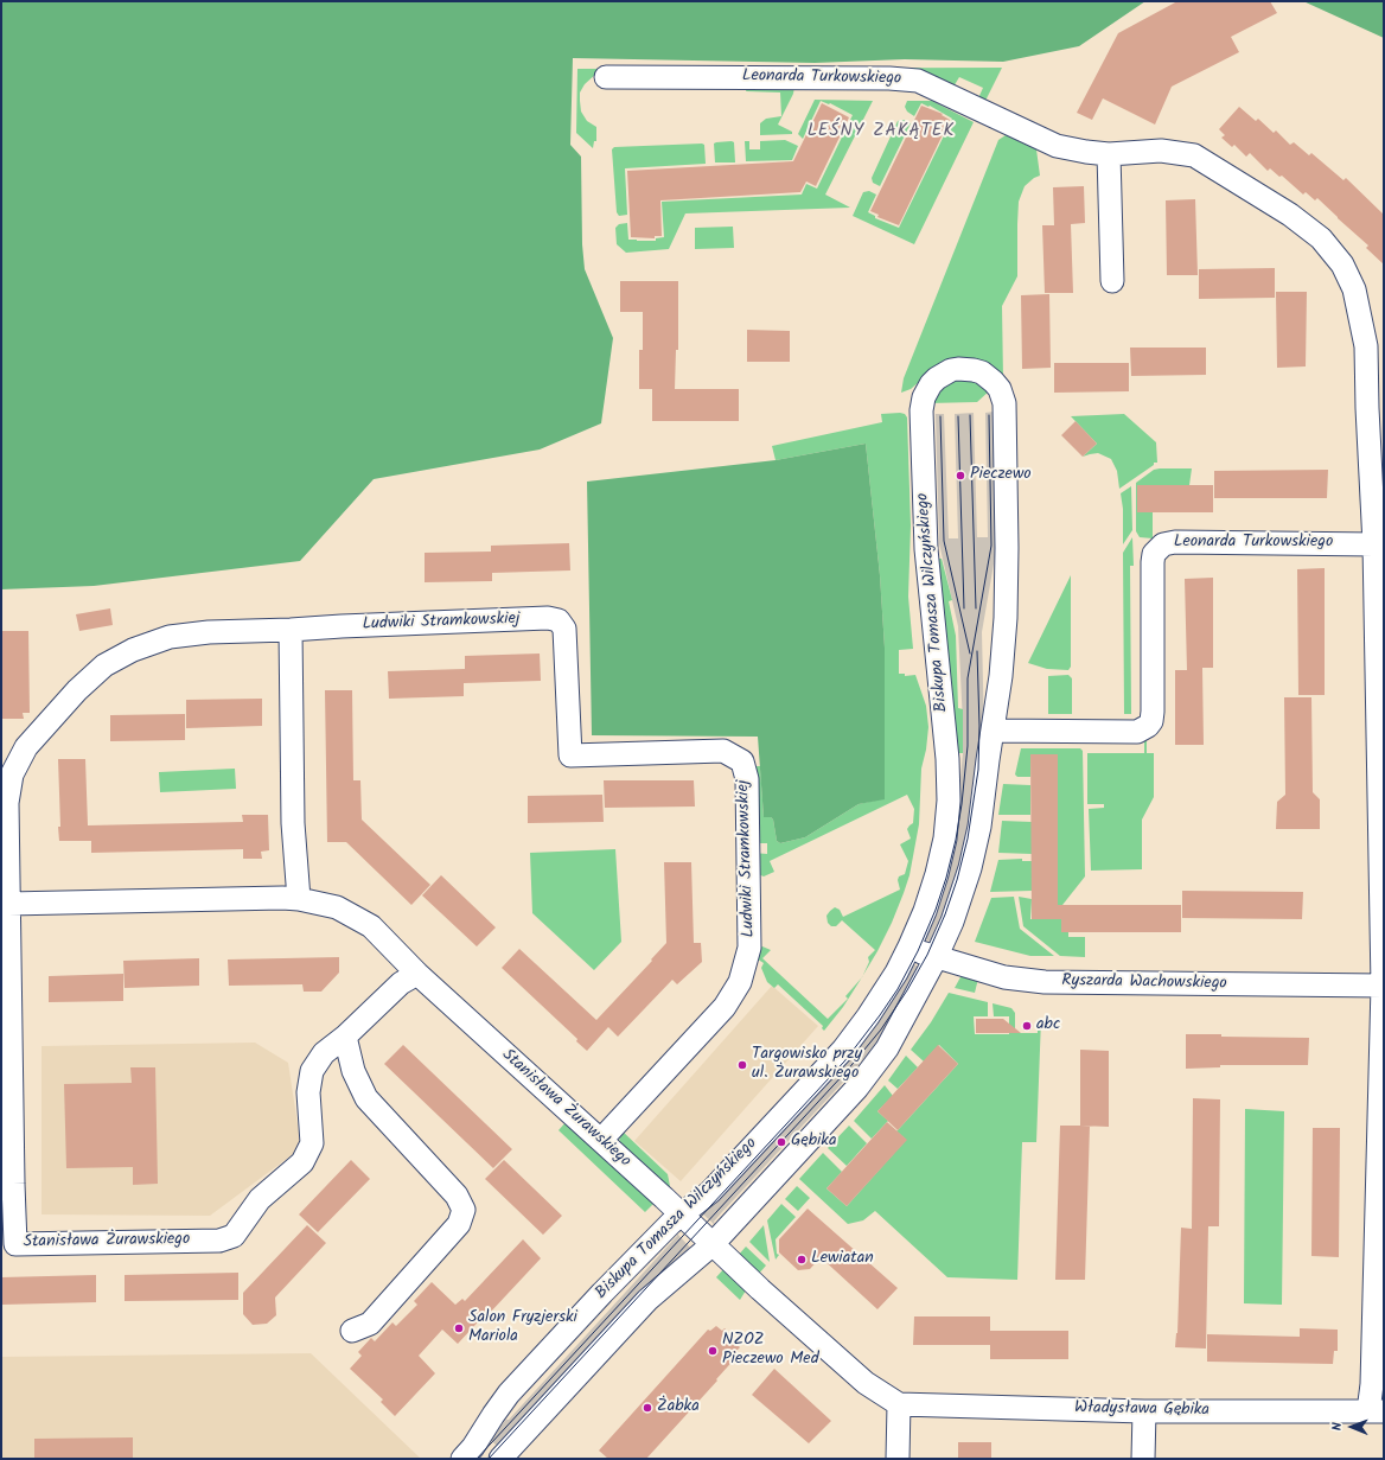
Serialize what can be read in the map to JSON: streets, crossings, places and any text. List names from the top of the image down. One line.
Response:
{"streets":{"street":["Leonarda Turkowskiego","Biskupa Tomasza Wilczyńskiego","Ludwiki Stramkowskiej","Ryszarda Wachowskiego","Stanisława Żurawskiego","Władysława Gębika"]},"crossings":[["Leonarda Turkowskiego","Biskupa Tomasza Wilczyńskiego"],["Leonarda Turkowskiego","Ryszarda Wachowskiego"],["Leonarda Turkowskiego","Władysława Gębika"],["Biskupa Tomasza Wilczyńskiego","Ryszarda Wachowskiego"],["Biskupa Tomasza Wilczyńskiego","Stanisława Żurawskiego"],["Ludwiki Stramkowskiej","Stanisława Żurawskiego"]],"districts":["LEŚNY ZAKĄTEK"],"places":["Pieczewo","abc","Targowisko przy ul. Żurawskiego","Gębika","Lewiatan","Salon Fryzjerski Mariola","NZOZ Pieczewo Med","Żabka"],"north":"left"}
